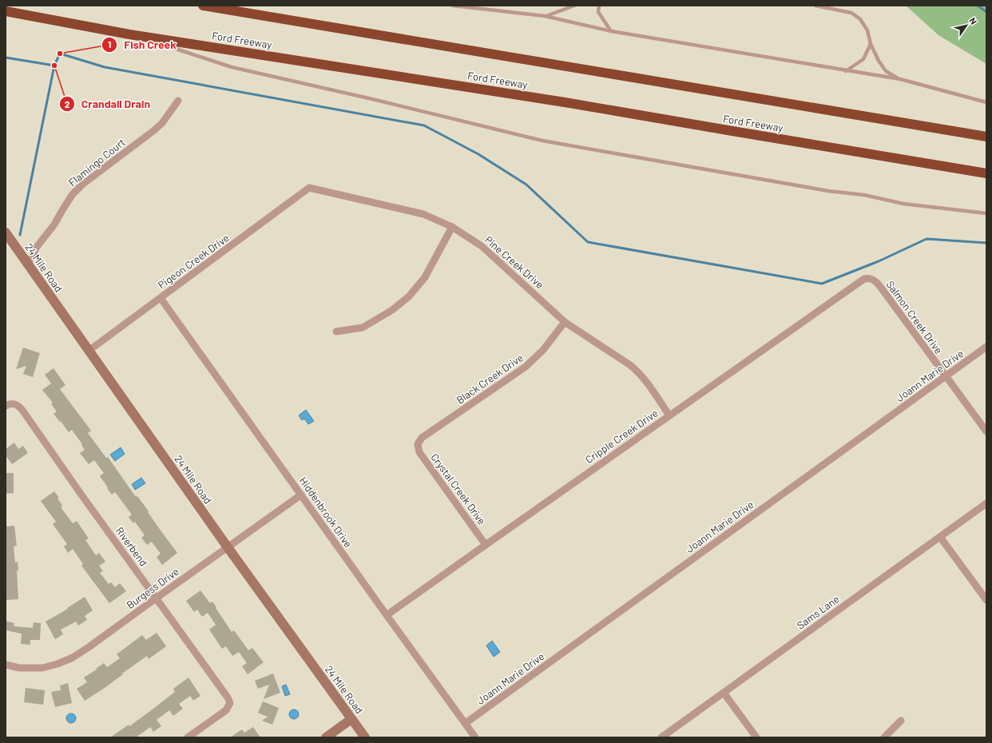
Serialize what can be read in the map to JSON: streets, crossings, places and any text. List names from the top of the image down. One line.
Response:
{"streets":{"highway":["Ford Freeway"],"street":["Flamingo Court","Pigeon Creek Drive","Pine Creek Drive","24 Mile Road","Salmon Creek Drive","Joann Marie Drive","Black Creek Drive","Cripple Creek Drive","Crystal Creek Drive","Hiddenbrook Drive","Riverbend","Burgess Drive","Sams Lane"]},"crossings":[["Flamingo Court","24 Mile Road"],["Pigeon Creek Drive","Pine Creek Drive"],["Pigeon Creek Drive","24 Mile Road"],["Pigeon Creek Drive","Hiddenbrook Drive"],["Pine Creek Drive","Black Creek Drive"],["Pine Creek Drive","Cripple Creek Drive"],["24 Mile Road","Burgess Drive"],["Salmon Creek Drive","Joann Marie Drive"],["Salmon Creek Drive","Cripple Creek Drive"],["Joann Marie Drive","Hiddenbrook Drive"],["Black Creek Drive","Crystal Creek Drive"],["Cripple Creek Drive","Crystal Creek Drive"],["Cripple Creek Drive","Hiddenbrook Drive"],["Hiddenbrook Drive","Burgess Drive"],["Riverbend","Burgess Drive"]],"places":["Fish Creek","Crandall Drain"],"north":"top right"}
